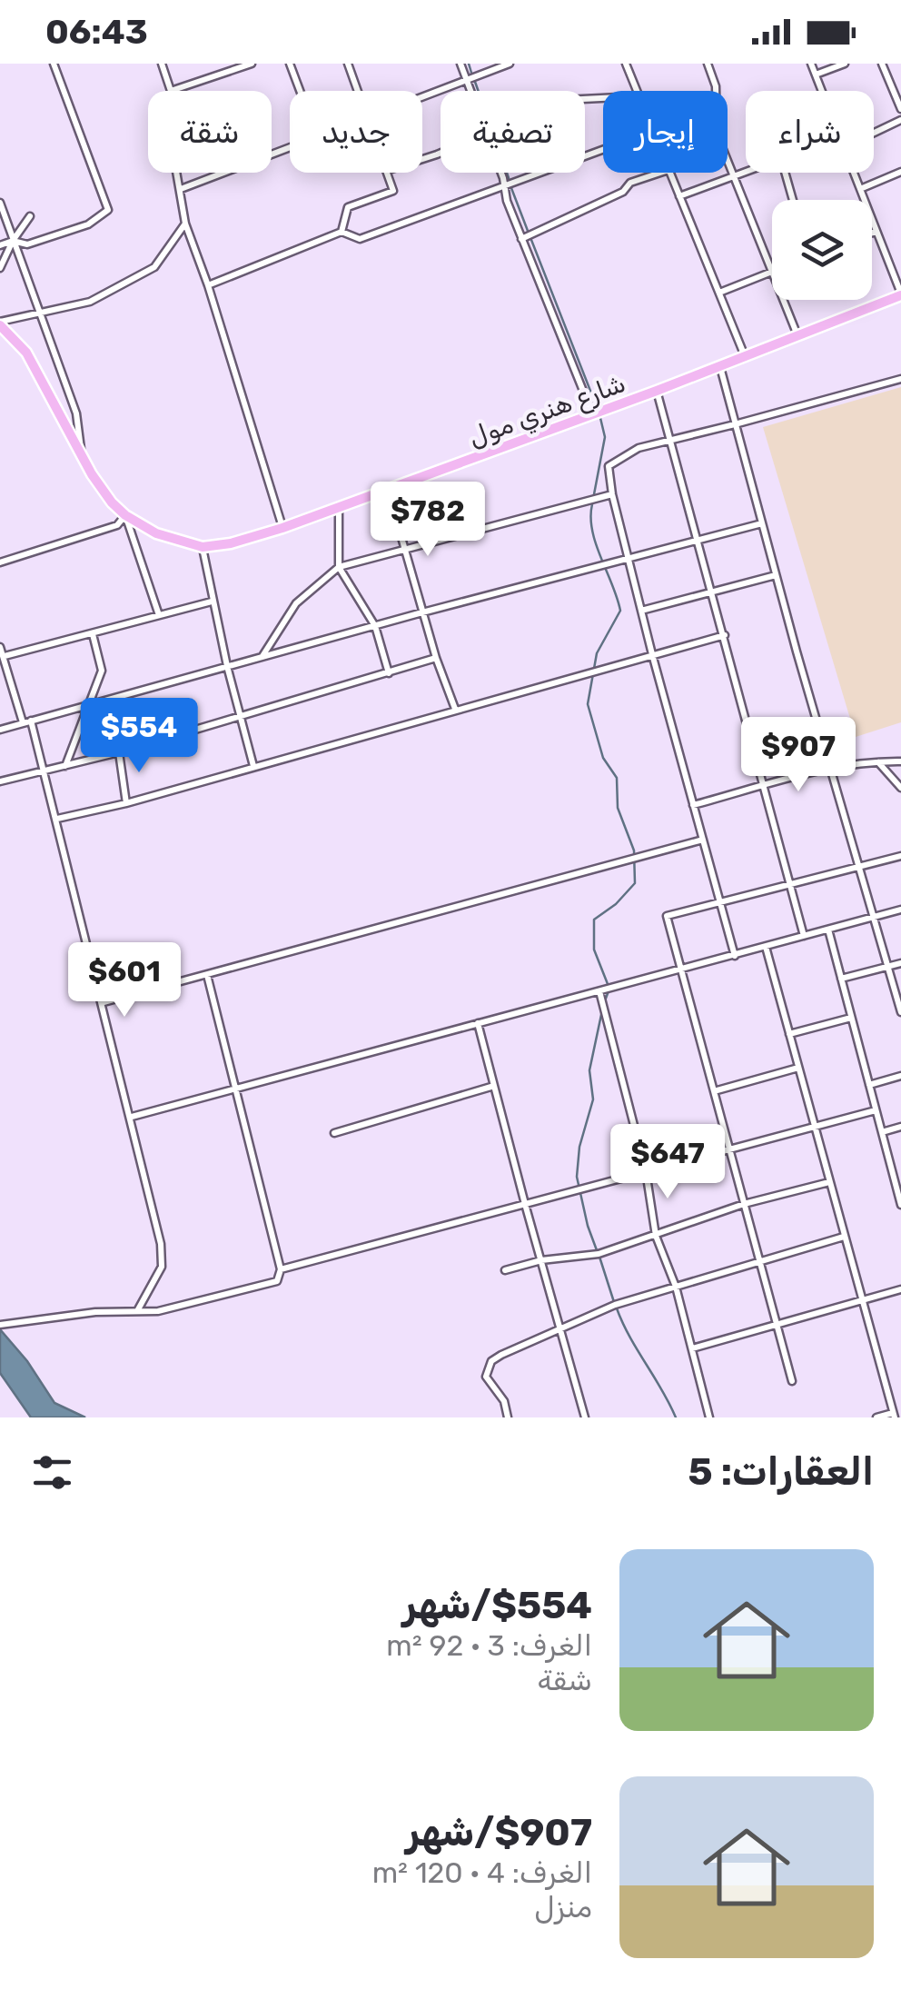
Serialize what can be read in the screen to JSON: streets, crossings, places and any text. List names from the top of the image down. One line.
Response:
{"streets":{"highway":["شارع هنري مول"]},"page":{"status":"06:43","chip":["شراء","إيجار","تصفية","جديد","شقة"],"price":["$782","$554","$907","$601","$647"],"heading":"العقارات: 5","list":[{"name":"$554/شهر","note":"الغرف: 3 · 92 m² · شقة"},{"name":"$907/شهر","note":"الغرف: 4 · 120 m² · منزل"}]}}
